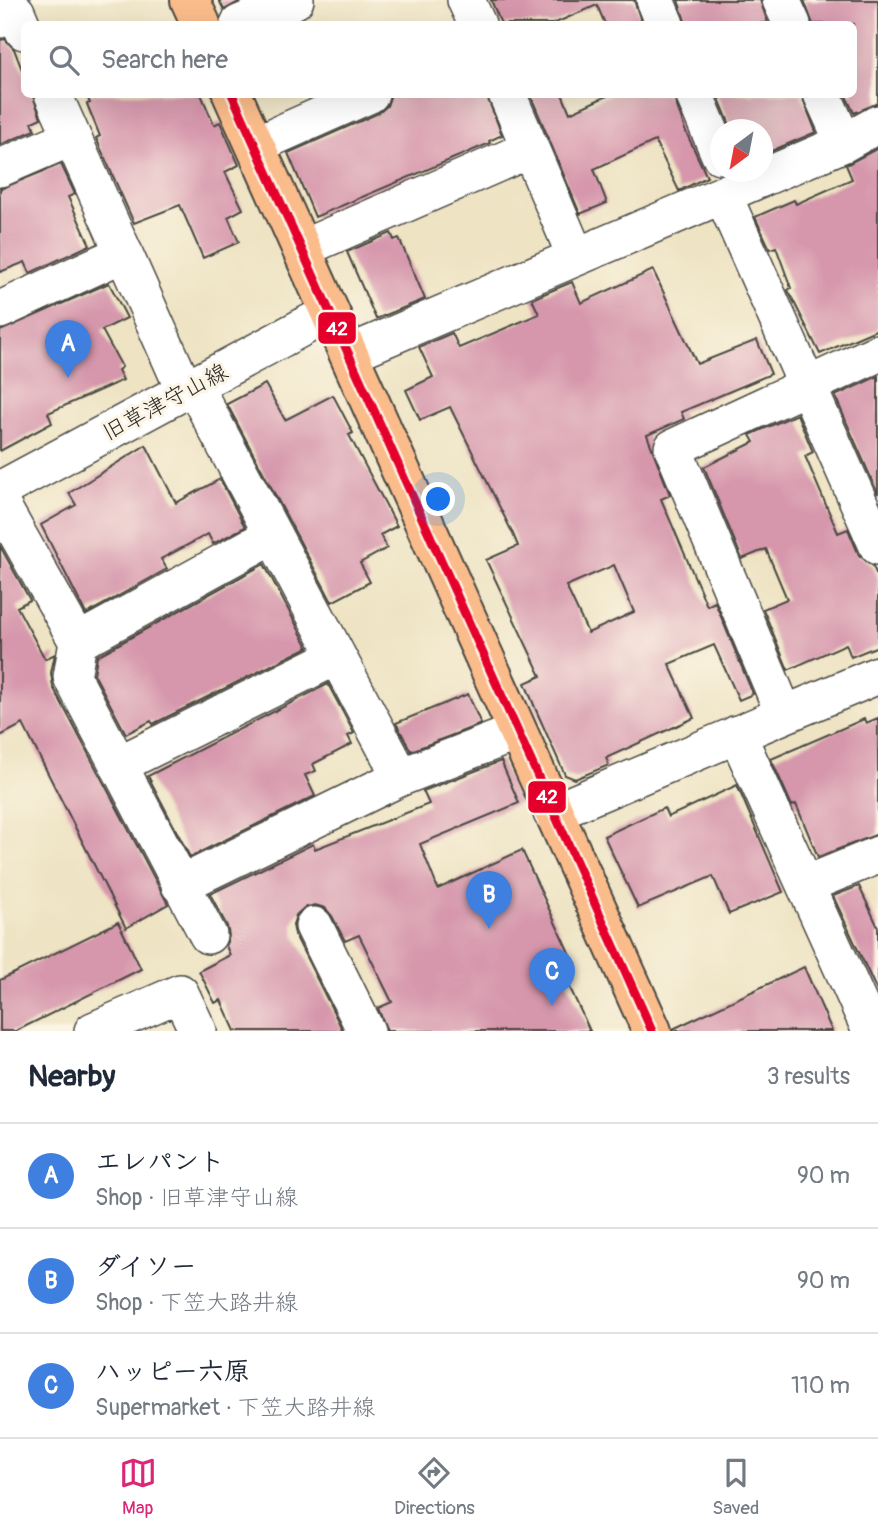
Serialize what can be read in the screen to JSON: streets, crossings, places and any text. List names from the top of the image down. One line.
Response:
{"streets":{"street":["旧草津守山線"]},"lines":["transit line 42"],"north":"bottom left","page":{"search":"Search here","pins":["A","B","C"],"heading":["Nearby","3 results"],"list":[{"mark":"A","name":"エレパント","note":"Shop · 旧草津守山線","value":"90 m"},{"mark":"B","name":"ダイソー","note":"Shop · 下笠大路井線","value":"90 m"},{"mark":"C","name":"ハッピー六原","note":"Supermarket · 下笠大路井線","value":"110 m"}],"nav":["Map","Directions","Saved"]}}
